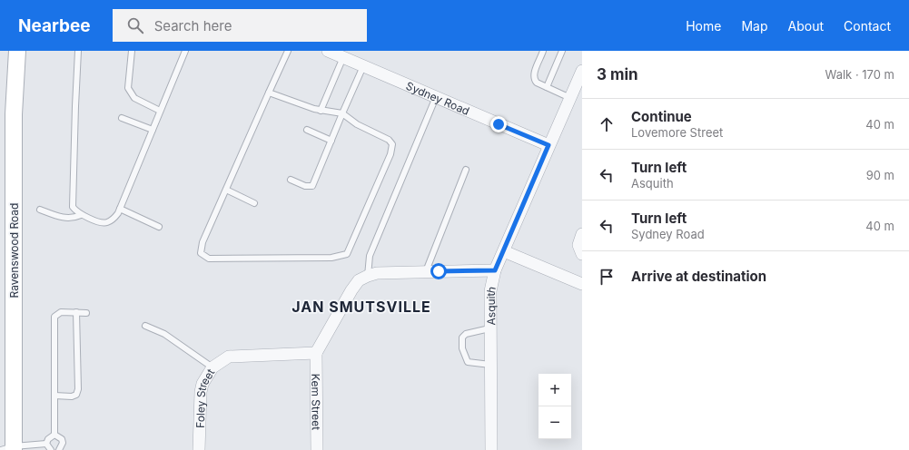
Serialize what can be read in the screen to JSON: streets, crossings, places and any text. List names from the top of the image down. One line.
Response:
{"streets":{"street":["Sydney Road","Ravenswood Road","Asquith","Foley Street","Kem Street"]},"crossings":[["Sydney Road","Asquith"],["Foley Street","Kem Street"]],"districts":["JAN SMUTSVILLE"],"page":{"header":"Nearbee","search":"Search here","nav":["Home","Map","About","Contact"],"heading":["3 min","Walk · 170 m"],"list":[["Continue","Lovemore Street","40 m"],["Turn left","Asquith","90 m"],["Turn left","Sydney Road","40 m"],"Arrive at destination"],"map_buttons":["+","−"]}}
